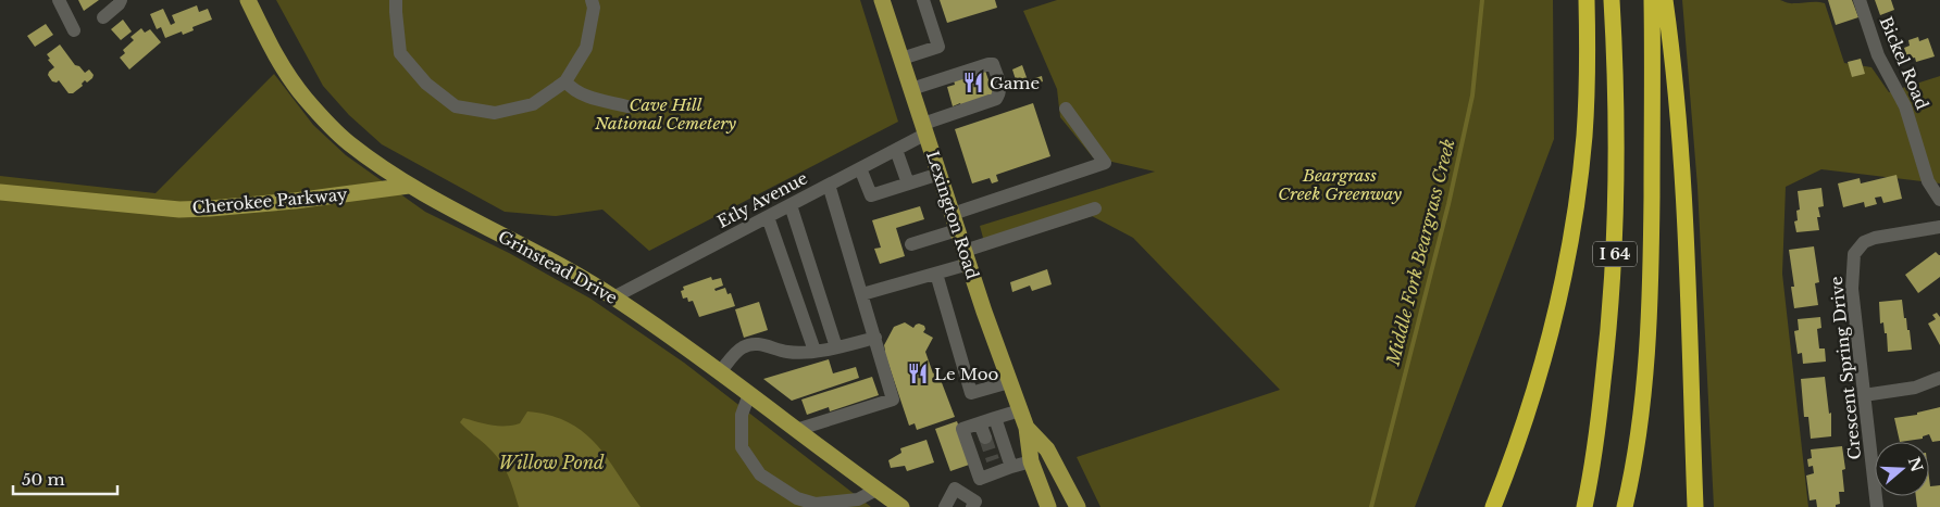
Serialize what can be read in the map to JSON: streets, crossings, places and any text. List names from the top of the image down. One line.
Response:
{"streets":{"highway":["I 64"],"main road":["Cherokee Parkway","Lexington Road","Grinstead Drive"],"street":["Bickel Road","Etly Avenue","Crescent Spring Drive"]},"crossings":[["Etly Avenue","Lexington Road"],["Etly Avenue","Grinstead Drive"],["Cherokee Parkway","Grinstead Drive"]],"water":["Middle Fork Beargrass Creek","Willow Pond"],"parks":["Cave Hill National Cemetery","Beargrass Creek Greenway"],"places":{"restaurant":["Game","Le Moo"]},"scale_bar":"50 m","north":"right"}
